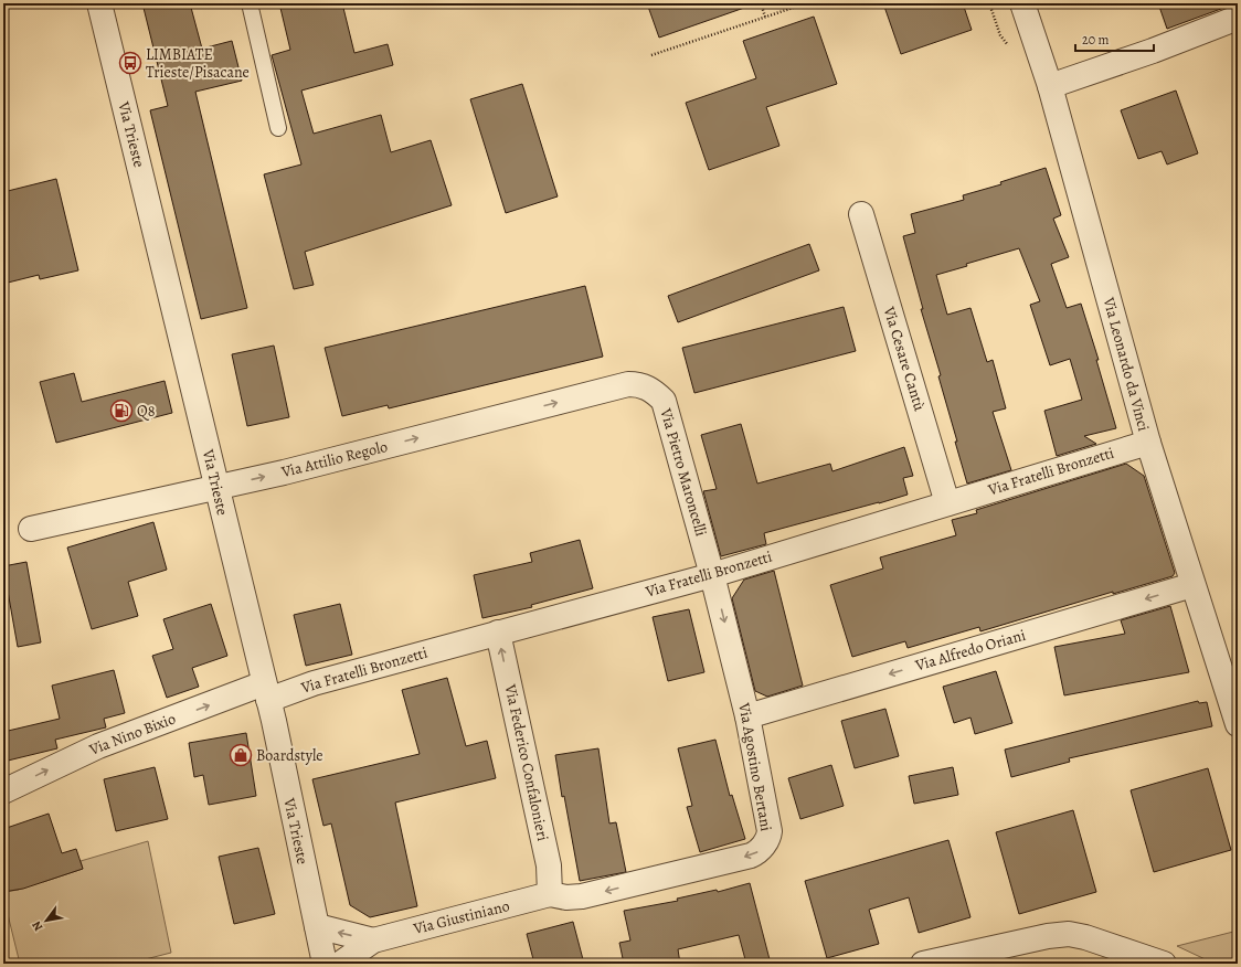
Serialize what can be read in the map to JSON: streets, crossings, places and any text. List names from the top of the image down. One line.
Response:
{"streets":{"street":["Via Trieste","Via Cesare Cantù","Via Leonardo da Vinci","Via Attilio Regolo","Via Fratelli Bronzetti","Via Pietro Maroncelli","Via Alfredo Oriani","Via Nino Bixio","Via Federico Confalonieri","Via Agostino Bertani","Via Giustiniano"]},"crossings":[["Via Trieste","Via Attilio Regolo"],["Via Trieste","Via Fratelli Bronzetti"],["Via Trieste","Via Nino Bixio"],["Via Trieste","Via Giustiniano"],["Via Cesare Cantù","Via Fratelli Bronzetti"],["Via Leonardo da Vinci","Via Fratelli Bronzetti"],["Via Leonardo da Vinci","Via Alfredo Oriani"],["Via Attilio Regolo","Via Pietro Maroncelli"],["Via Fratelli Bronzetti","Via Pietro Maroncelli"],["Via Fratelli Bronzetti","Via Nino Bixio"],["Via Fratelli Bronzetti","Via Federico Confalonieri"],["Via Fratelli Bronzetti","Via Agostino Bertani"],["Via Pietro Maroncelli","Via Agostino Bertani"],["Via Alfredo Oriani","Via Agostino Bertani"],["Via Federico Confalonieri","Via Agostino Bertani"],["Via Federico Confalonieri","Via Giustiniano"],["Via Agostino Bertani","Via Giustiniano"]],"one_way":["Via Attilio Regolo","Via Alfredo Oriani","Via Nino Bixio","Via Federico Confalonieri"],"places":{"bus stop":["LIMBIATE Trieste/Pisacane"],"fuel station":["Q8"],"shop":["Boardstyle"]},"scale_bar":"20 m","north":"bottom left"}
